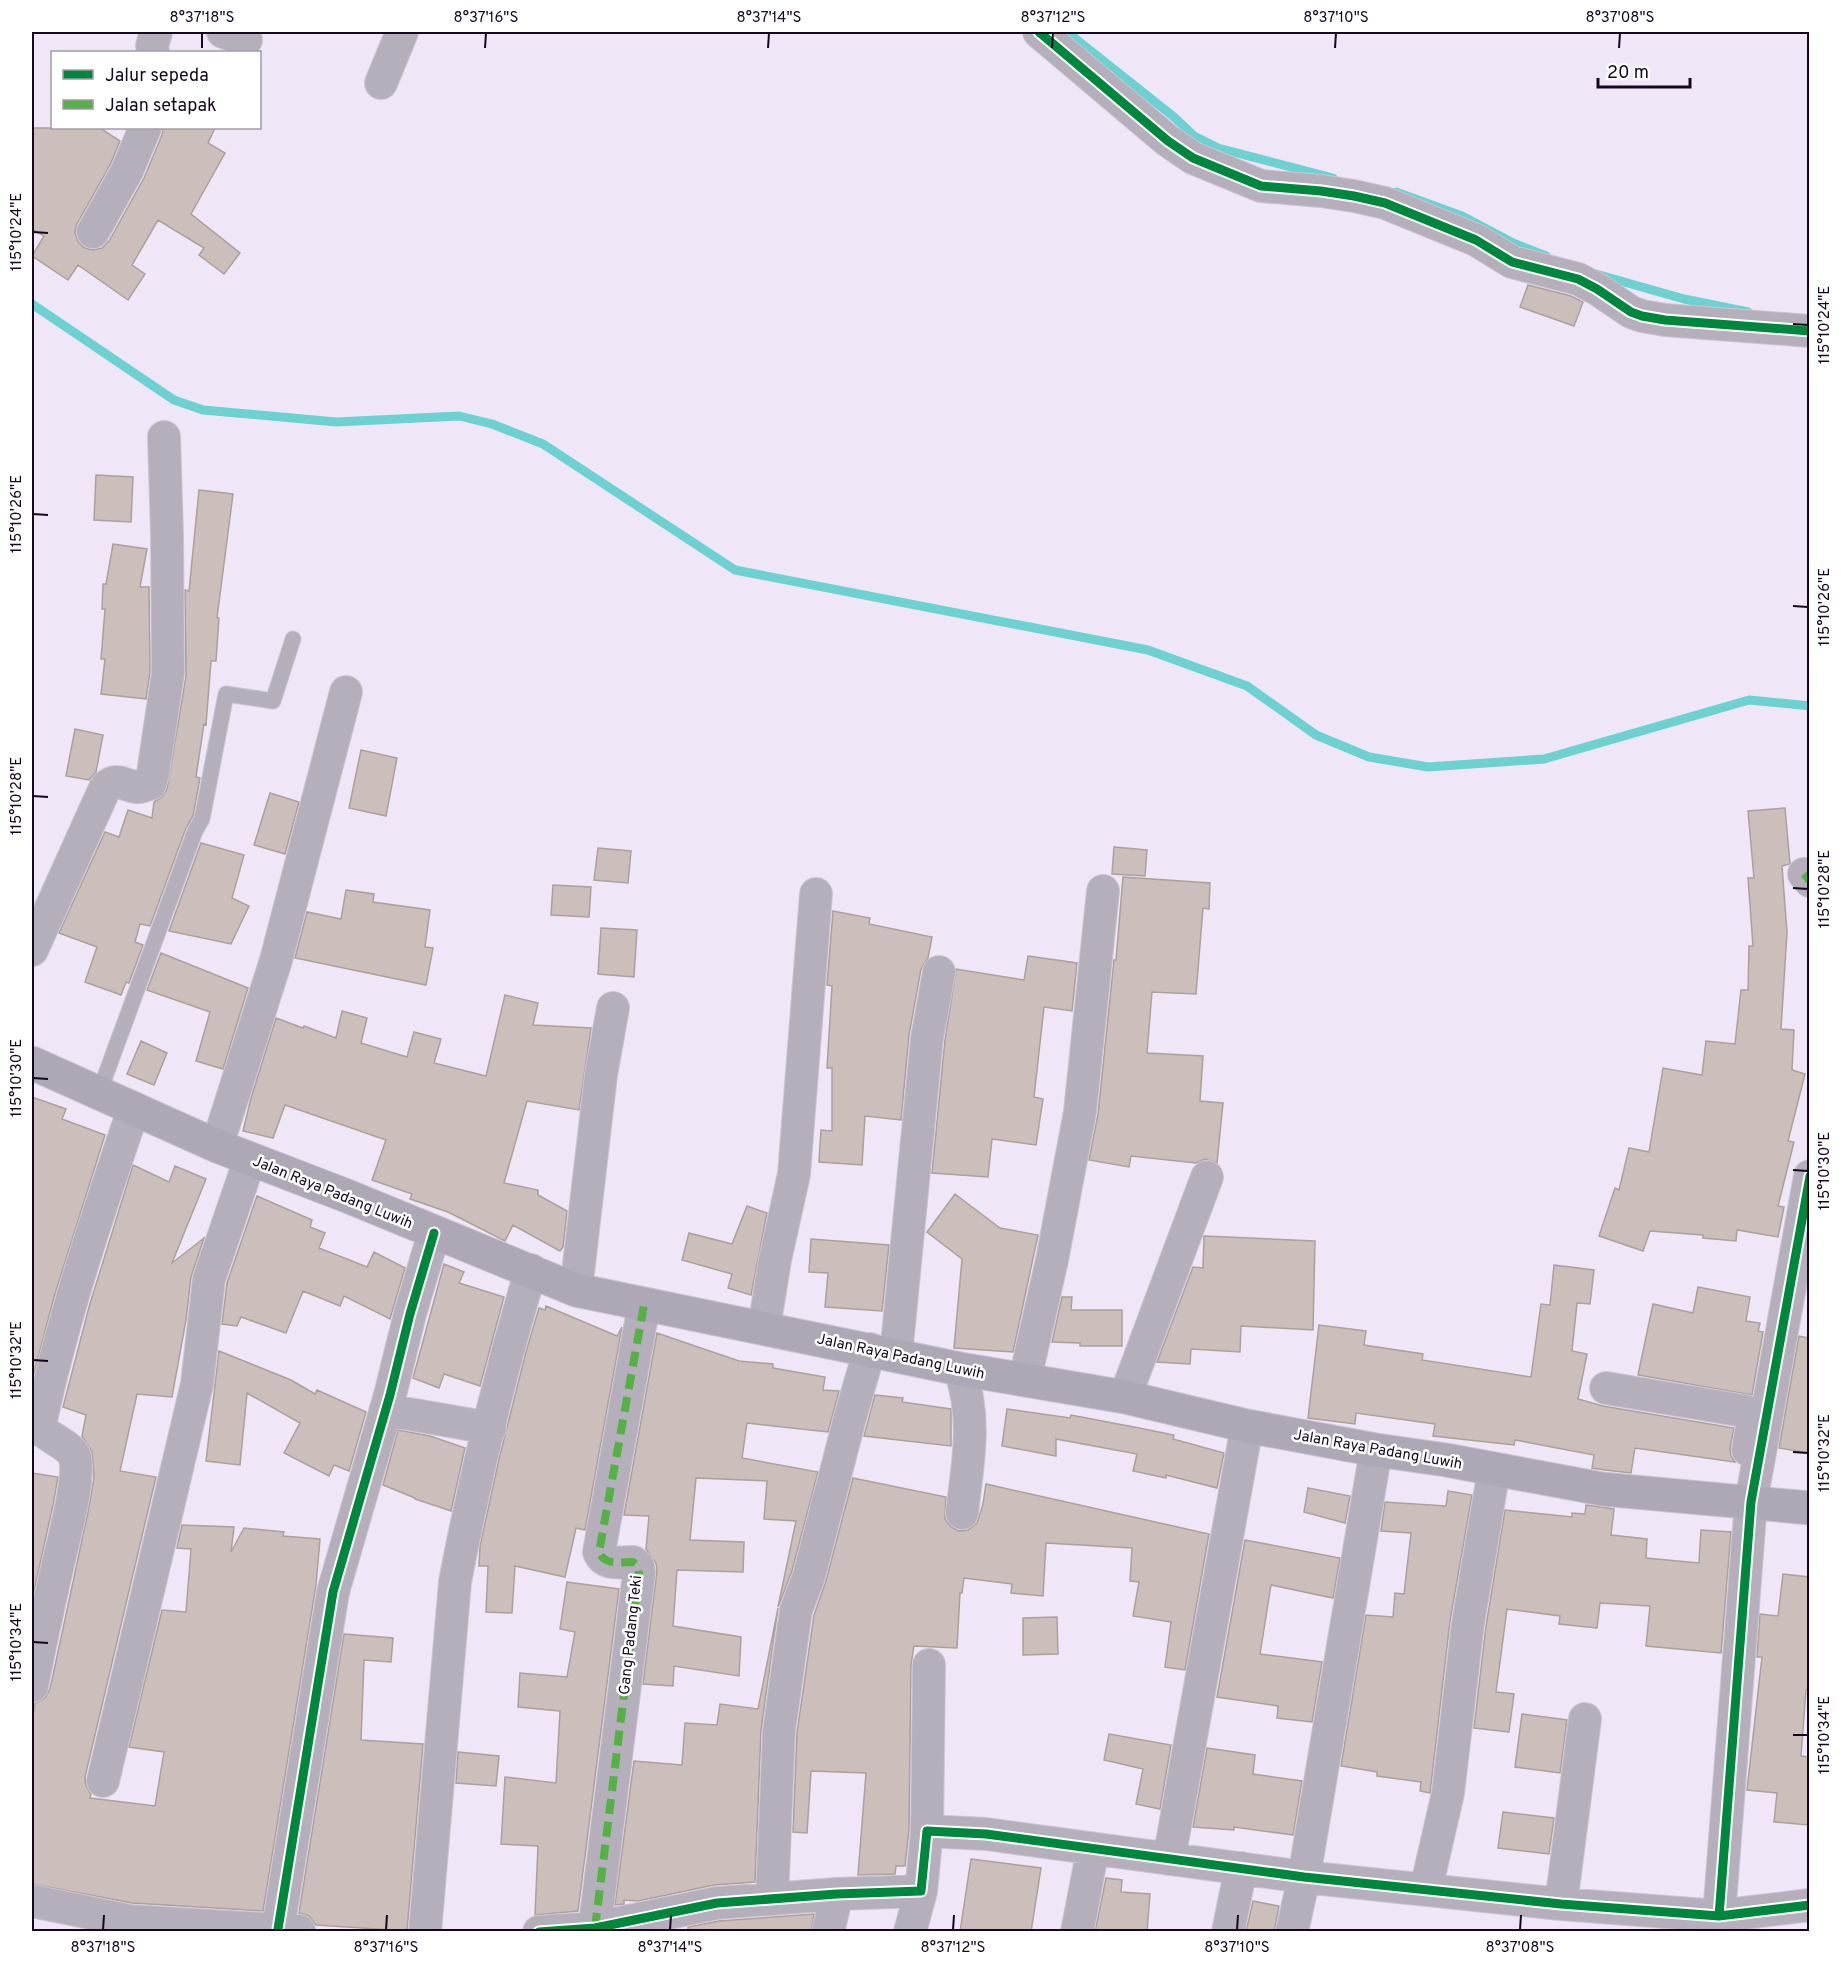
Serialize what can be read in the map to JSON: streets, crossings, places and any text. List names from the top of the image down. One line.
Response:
{"streets":{"main road":["Jalan Raya Padang Luwih"],"street":["Gang Padang Teki"]},"crossings":[["Jalan Raya Padang Luwih","Gang Padang Teki"]],"legend":["Jalur sepeda","Jalan setapak"],"scale_bar":"20 m","coordinates":["8°37'18\"S","8°37'16\"S","8°37'14\"S","8°37'12\"S","8°37'10\"S","8°37'08\"S","115°10'24\"E","115°10'26\"E","115°10'28\"E","115°10'30\"E","115°10'32\"E","115°10'34\"E"]}
